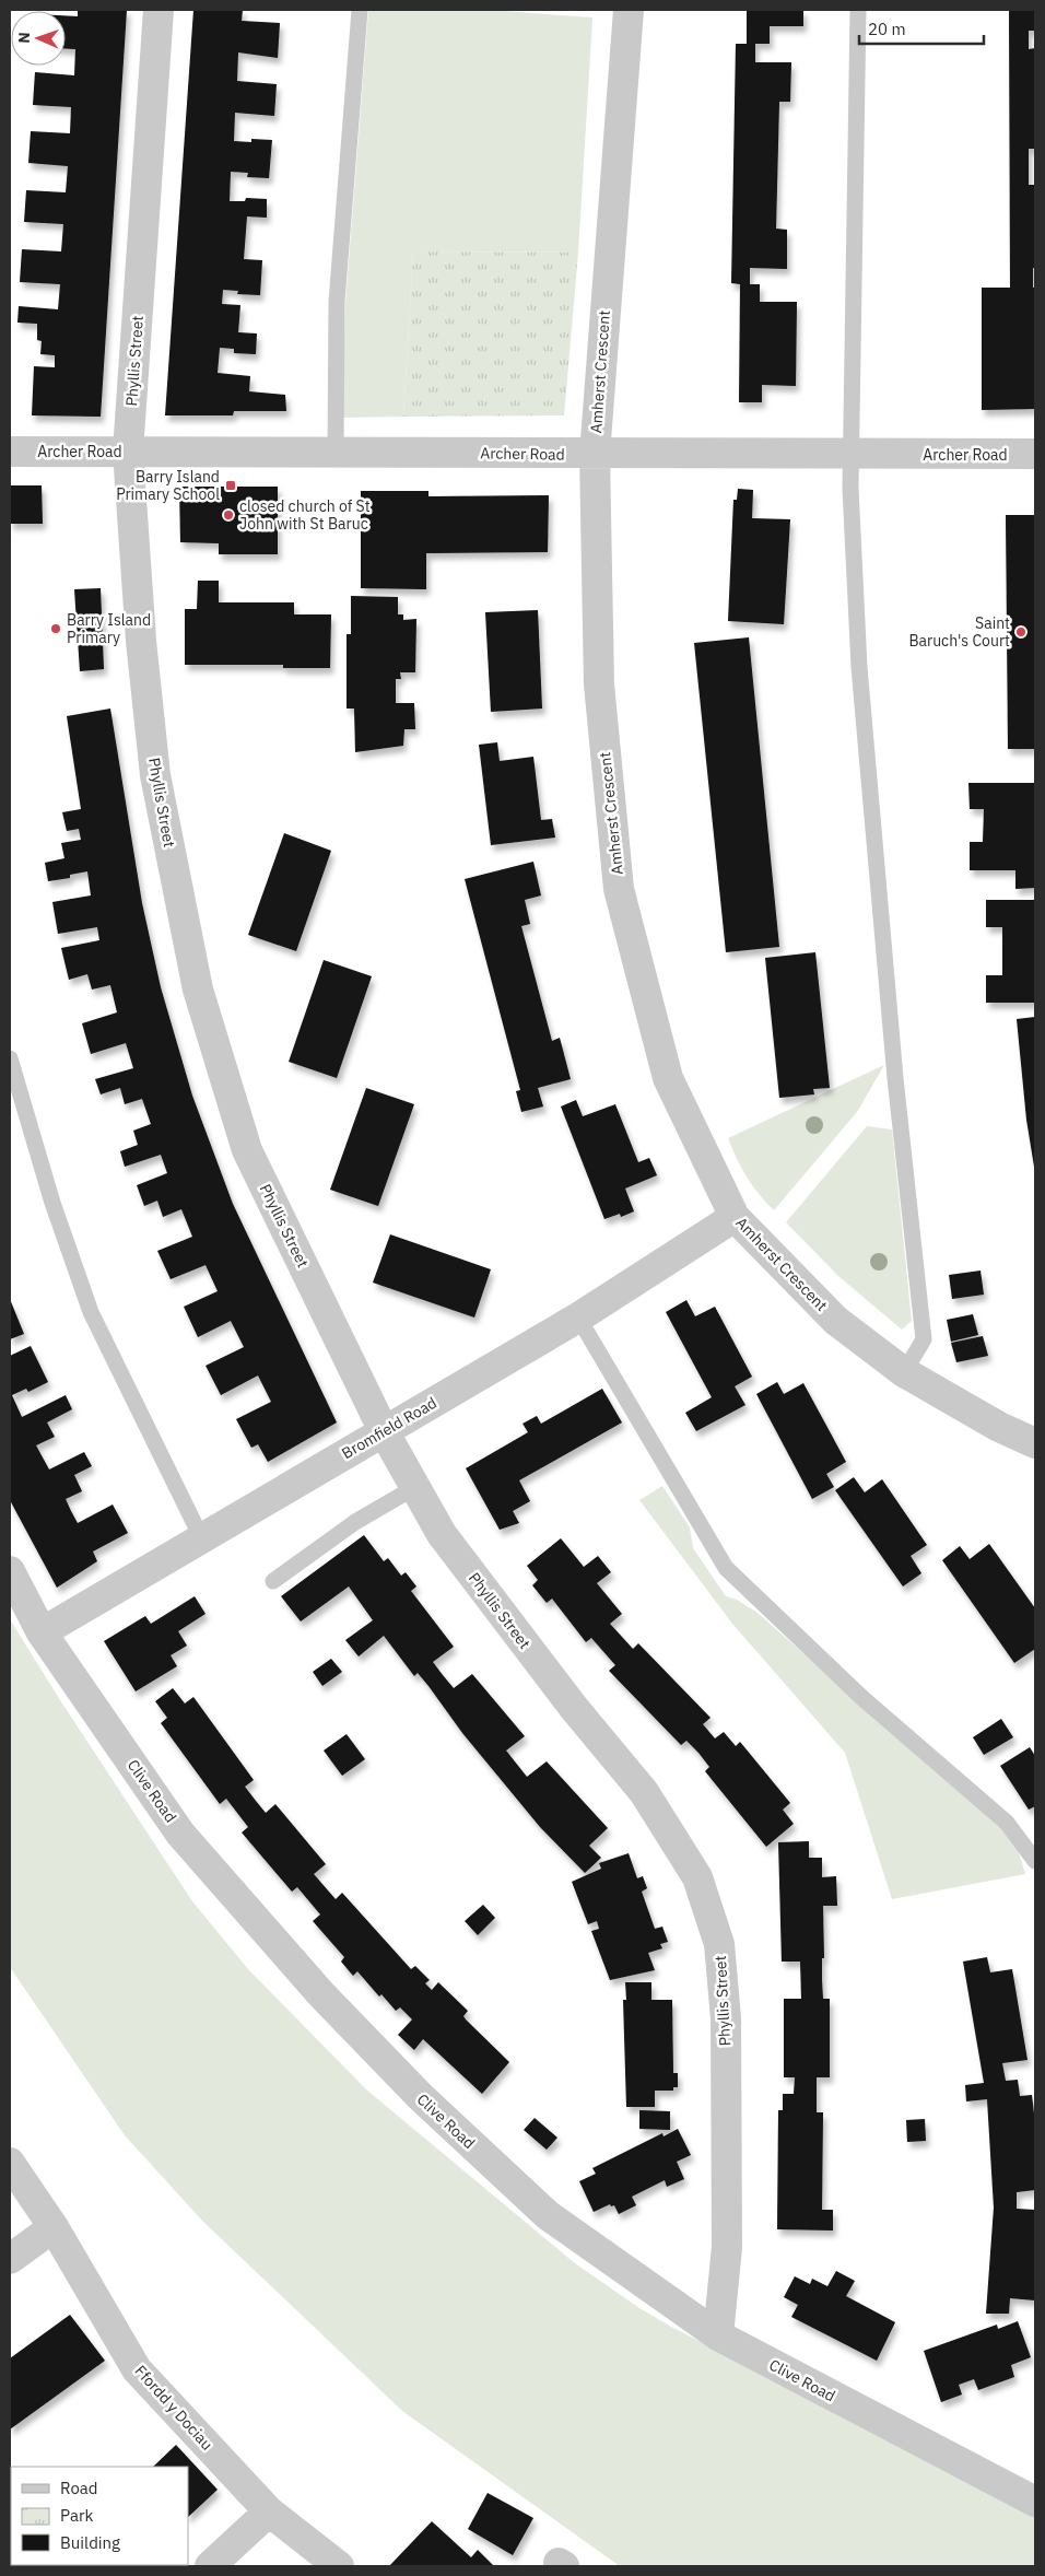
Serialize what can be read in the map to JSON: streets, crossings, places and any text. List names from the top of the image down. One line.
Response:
{"streets":{"street":["Phyllis Street","Amherst Crescent","Archer Road","Bromfield Road","Clive Road","Ffordd y Dociau"]},"crossings":[["Phyllis Street","Archer Road"],["Phyllis Street","Bromfield Road"],["Phyllis Street","Clive Road"],["Amherst Crescent","Archer Road"],["Amherst Crescent","Bromfield Road"],["Bromfield Road","Clive Road"]],"places":{"transit":["Barry Island Primary School"],"other":["closed church of St John with St Baruc","Barry Island Primary","Saint Baruch's Court"]},"legend":["Road","Park","Building"],"scale_bar":"20 m","north":"left"}
